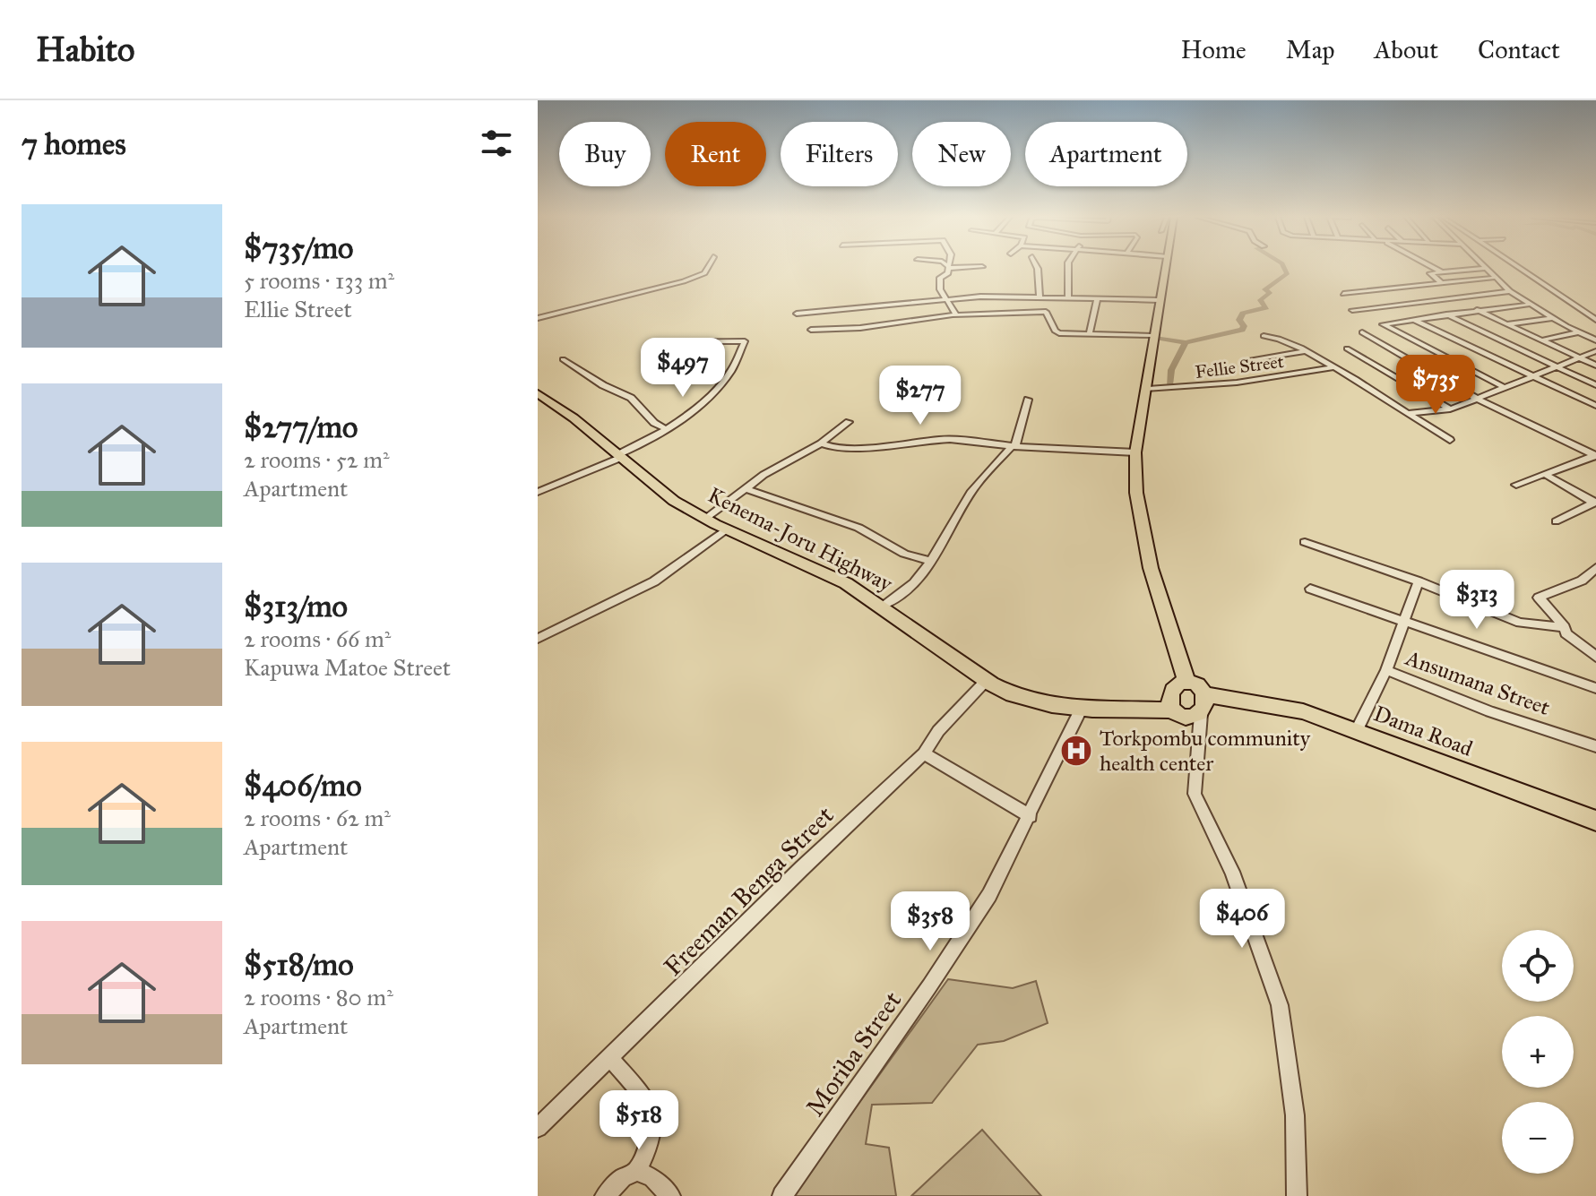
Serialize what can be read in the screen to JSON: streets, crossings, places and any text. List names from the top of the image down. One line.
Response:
{"streets":{"highway":["Kenema-Joru Highway","Dama Road"],"street":["Fellie Street","Ansumana Street","Freeman Benga Street","Moriba Street"]},"crossings":[["Kenema-Joru Highway","Dama Road"],["Kenema-Joru Highway","Freeman Benga Street"],["Kenema-Joru Highway","Moriba Street"]],"places":{"hospital":["Torkpombu community health center"]},"page":{"header":"Habito","nav":["Home","Map","About","Contact"],"heading":"7 homes","chip":["Buy","Rent","Filters","New","Apartment"],"list":[{"name":"$735/mo","note":"5 rooms · 133 m² · Ellie Street"},{"name":"$277/mo","note":"2 rooms · 52 m² · Apartment"},{"name":"$313/mo","note":"2 rooms · 66 m² · Kapuwa Matoe Street"},{"name":"$406/mo","note":"2 rooms · 62 m² · Apartment"},{"name":"$518/mo","note":"2 rooms · 80 m² · Apartment"}],"price":["$497","$735","$277","$313","$406","$358","$518"],"map_buttons":["+","−"]}}
